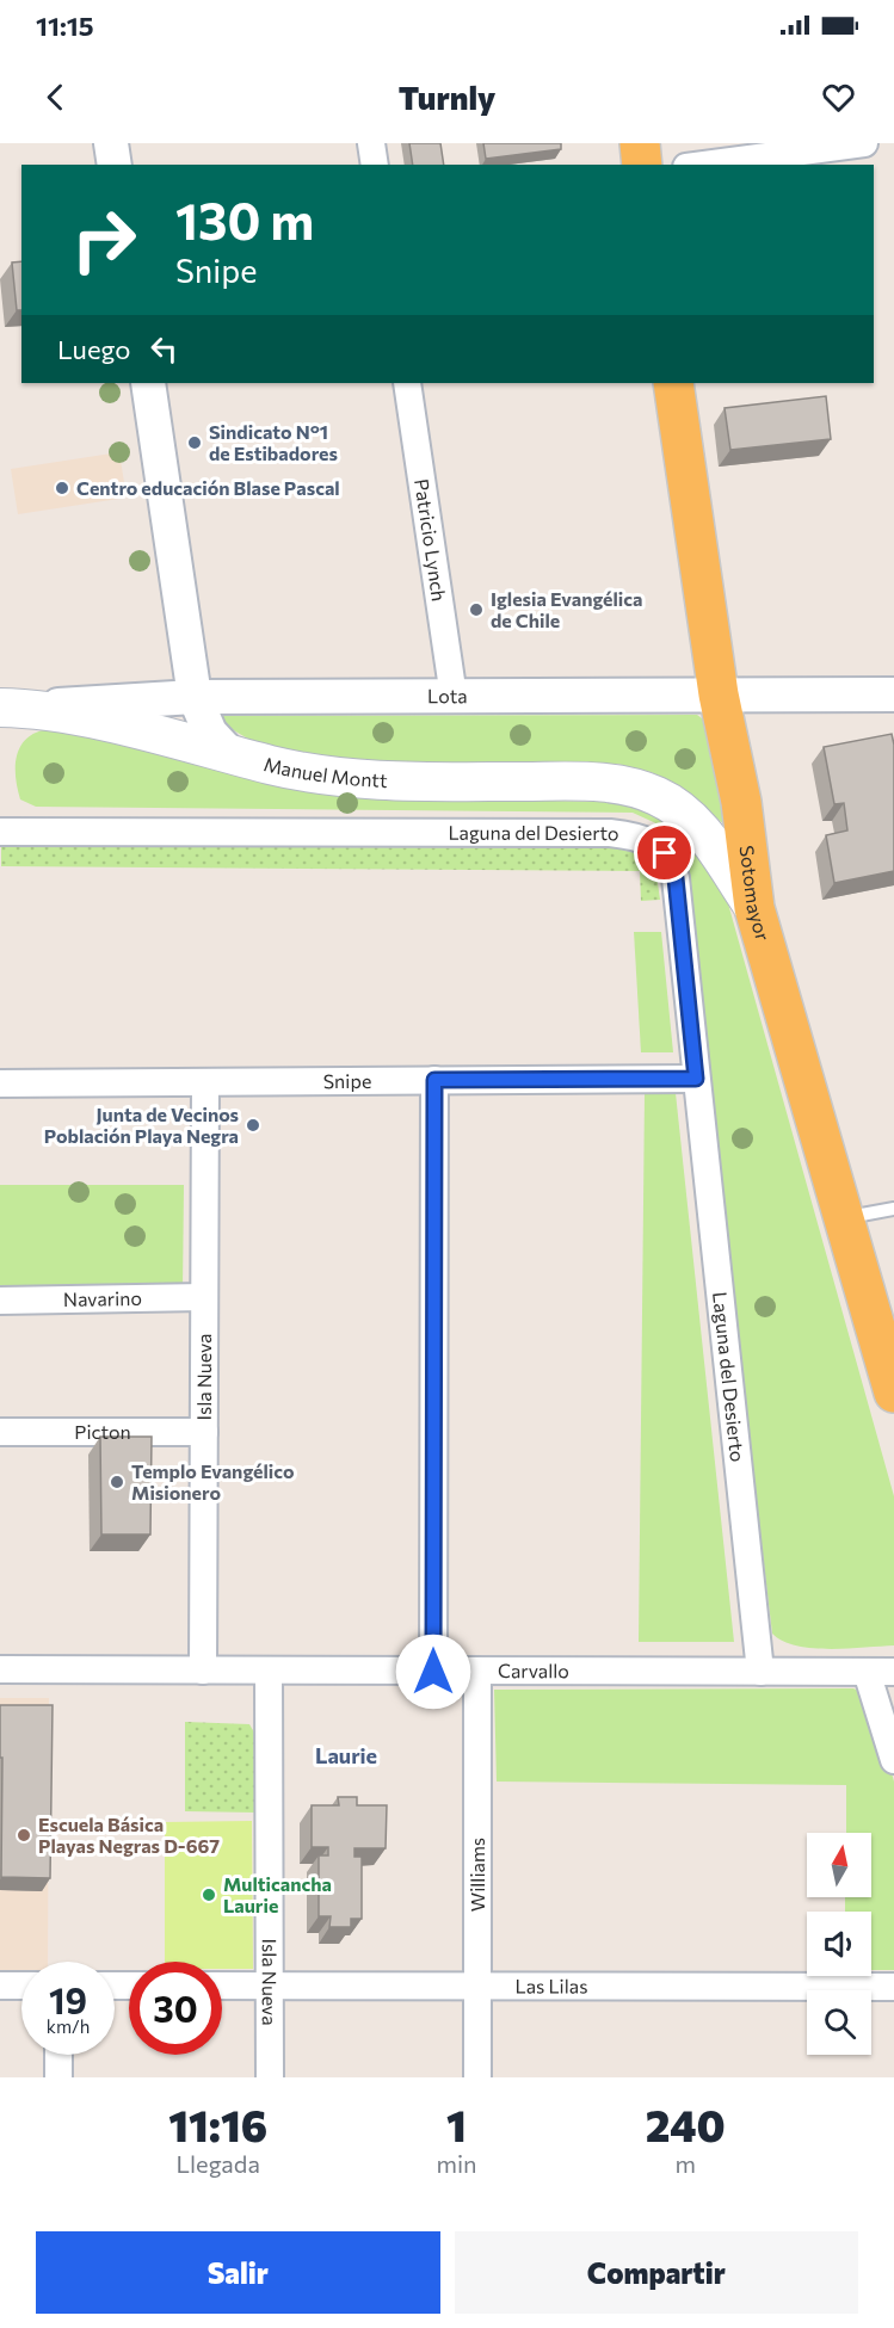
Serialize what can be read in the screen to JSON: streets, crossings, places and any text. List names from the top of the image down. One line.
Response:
{"streets":{"main road":["Manuel Montt","Sotomayor"],"street":["Patricio Lynch","Lota","Laguna del Desierto","Snipe","Navarino","Isla Nueva","Picton","Carvallo","Williams","Las Lilas"]},"crossings":[["Patricio Lynch","Lota"],["Lota","Manuel Montt"],["Lota","Sotomayor"],["Manuel Montt","Sotomayor"],["Laguna del Desierto","Snipe"],["Laguna del Desierto","Carvallo"],["Snipe","Isla Nueva"],["Navarino","Isla Nueva"],["Isla Nueva","Picton"],["Isla Nueva","Carvallo"],["Isla Nueva","Las Lilas"],["Carvallo","Williams"],["Williams","Las Lilas"]],"districts":["Laurie"],"places":["Sindicato N°1 de Estibadores","Centro educación Blase Pascal","Iglesia Evangélica de Chile","Junta de Vecinos Población Playa Negra","Templo Evangélico Misionero","Escuela Básica Playas Negras D-667","Multicancha Laurie"],"north":"top","page":{"status":"11:15","header":"Turnly","turn":["130 m","Snipe"],"then":"Luego","speed":"19 km/h","limit":"30","eta":["11:16","Llegada","1","min","240","m"],"buttons":["Salir","Compartir"]}}
